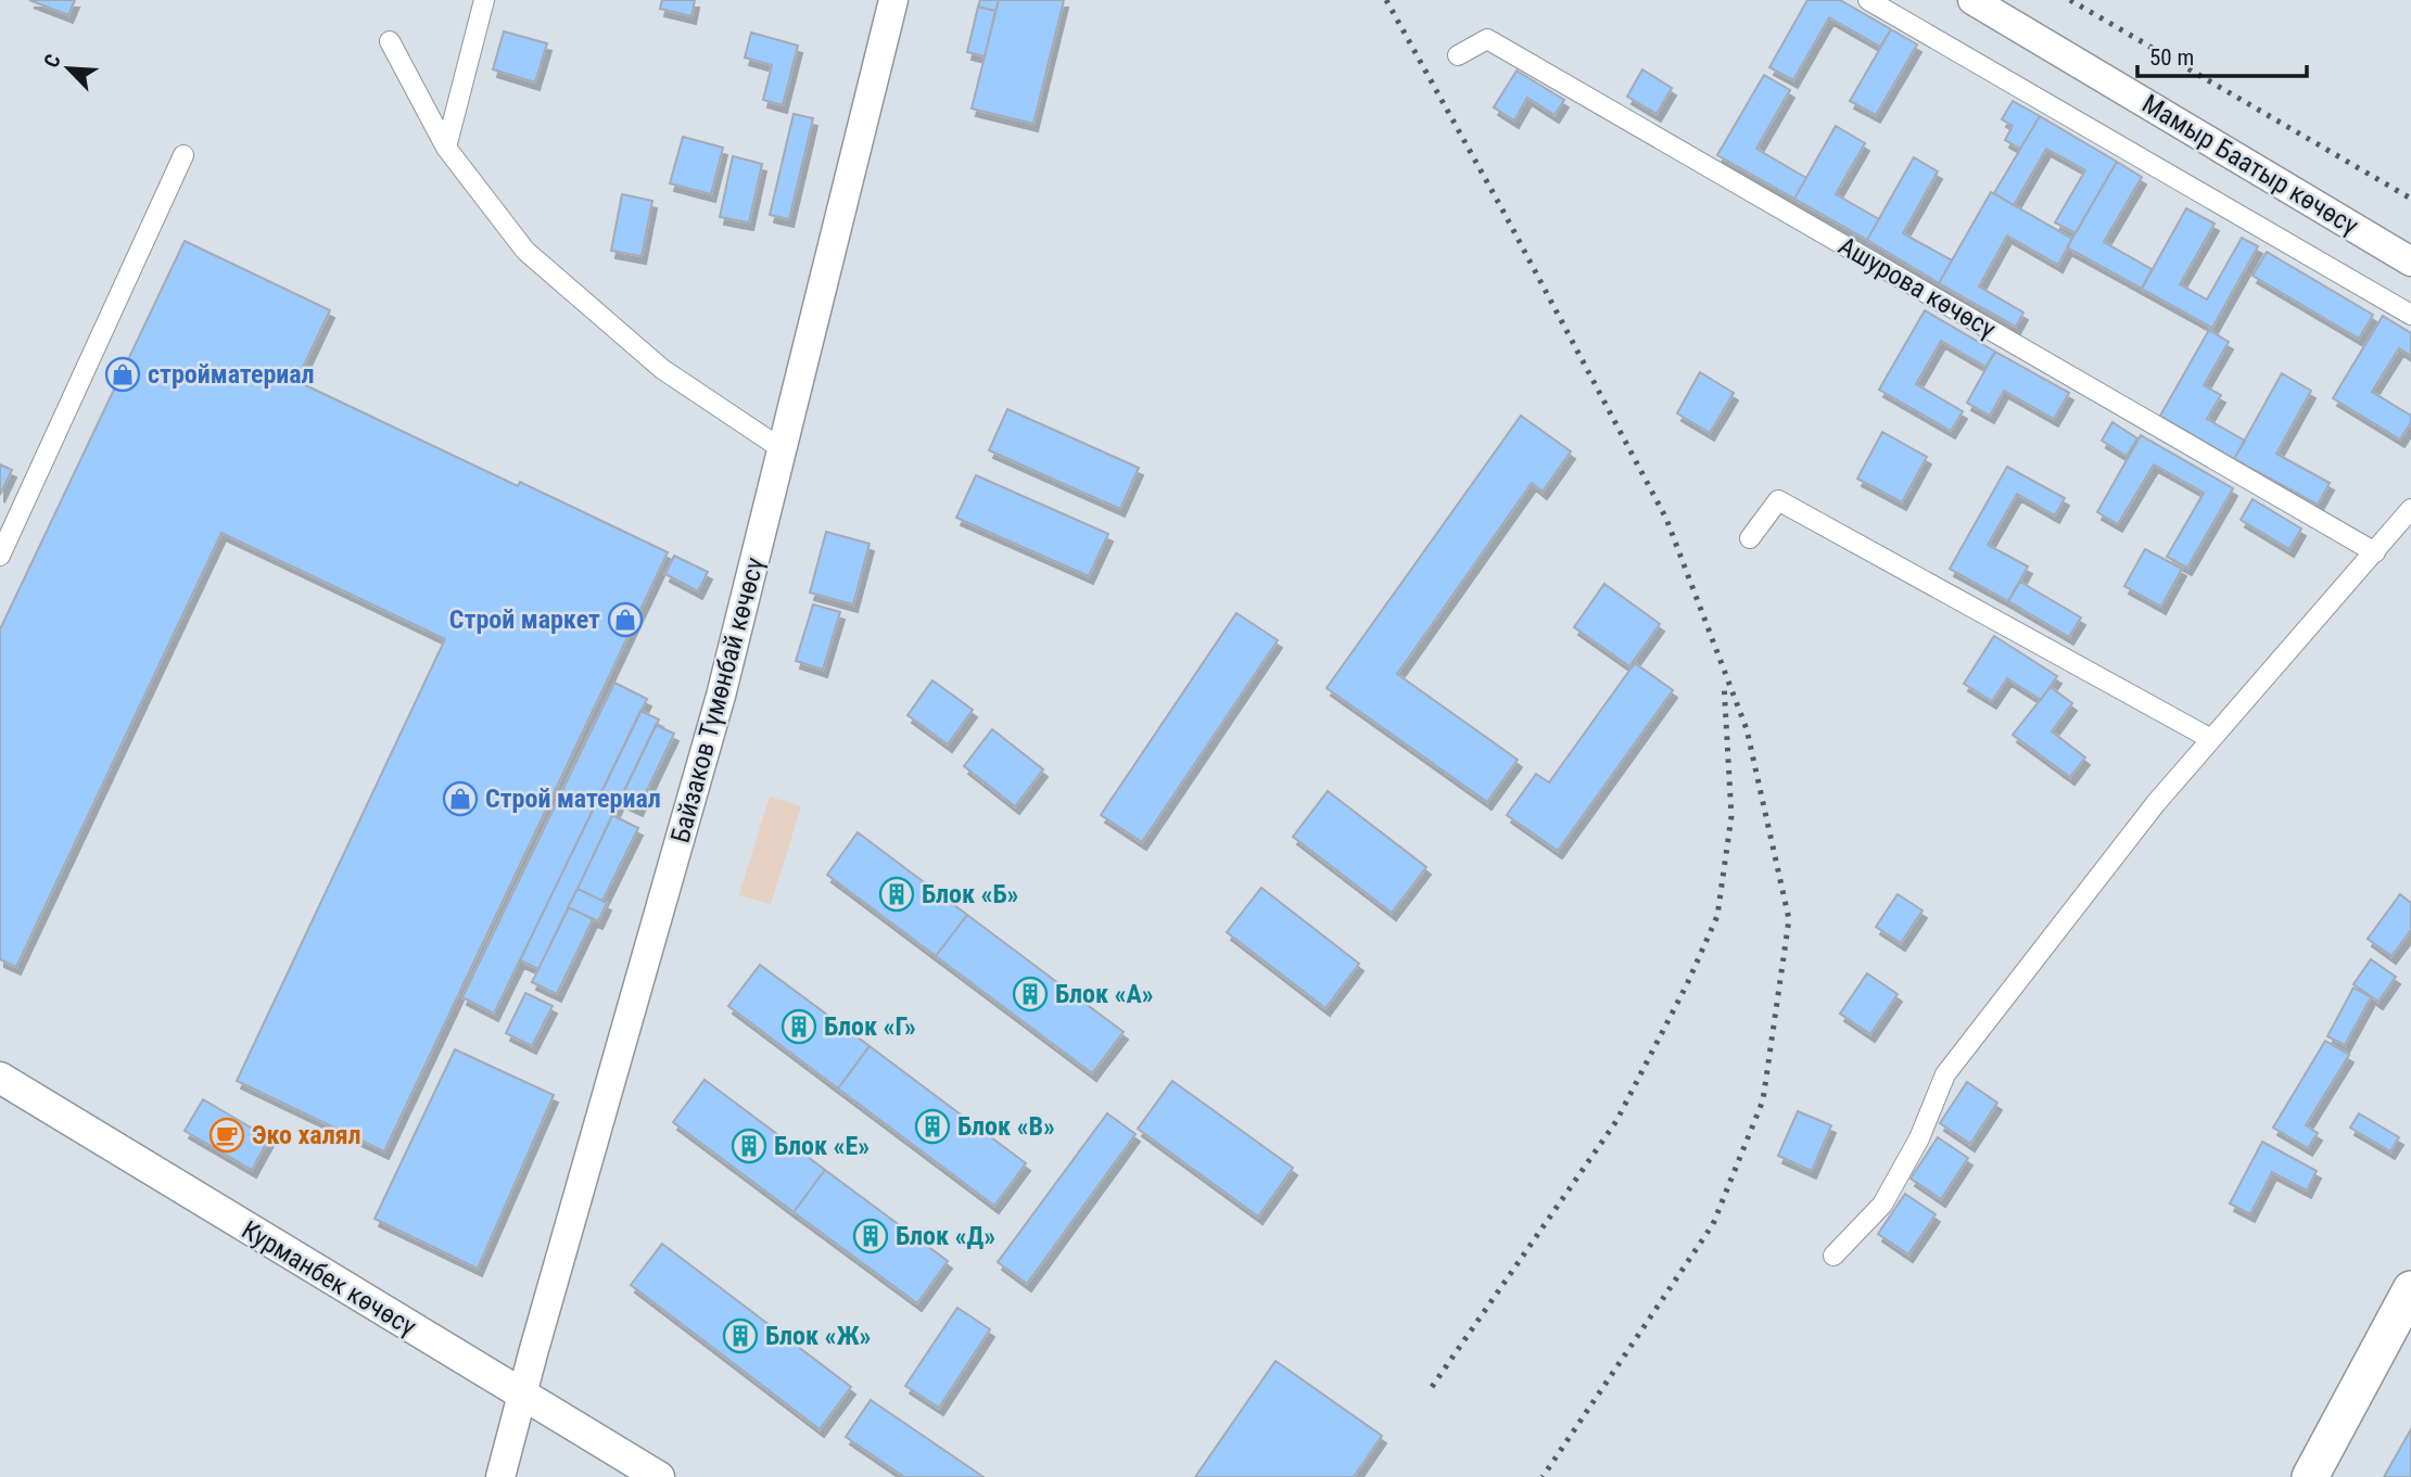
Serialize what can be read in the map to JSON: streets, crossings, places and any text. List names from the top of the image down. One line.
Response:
{"streets":{"main road":["Мамыр Баатыр көчөсү","Байзаков Түмөнбай көчөсү","Курманбек көчөсү"],"street":["Ашурова көчөсү"]},"crossings":[["Байзаков Түмөнбай көчөсү","Курманбек көчөсү"]],"places":{"shop":["стройматериал","Строй маркет","Строй материал"],"building":["Блок «Б»","Блок «А»","Блок «Г»","Блок «В»","Блок «Е»","Блок «Д»","Блок «Ж»"],"cafe":["Эко халял"]},"scale_bar":"50 m","north":"top left"}
